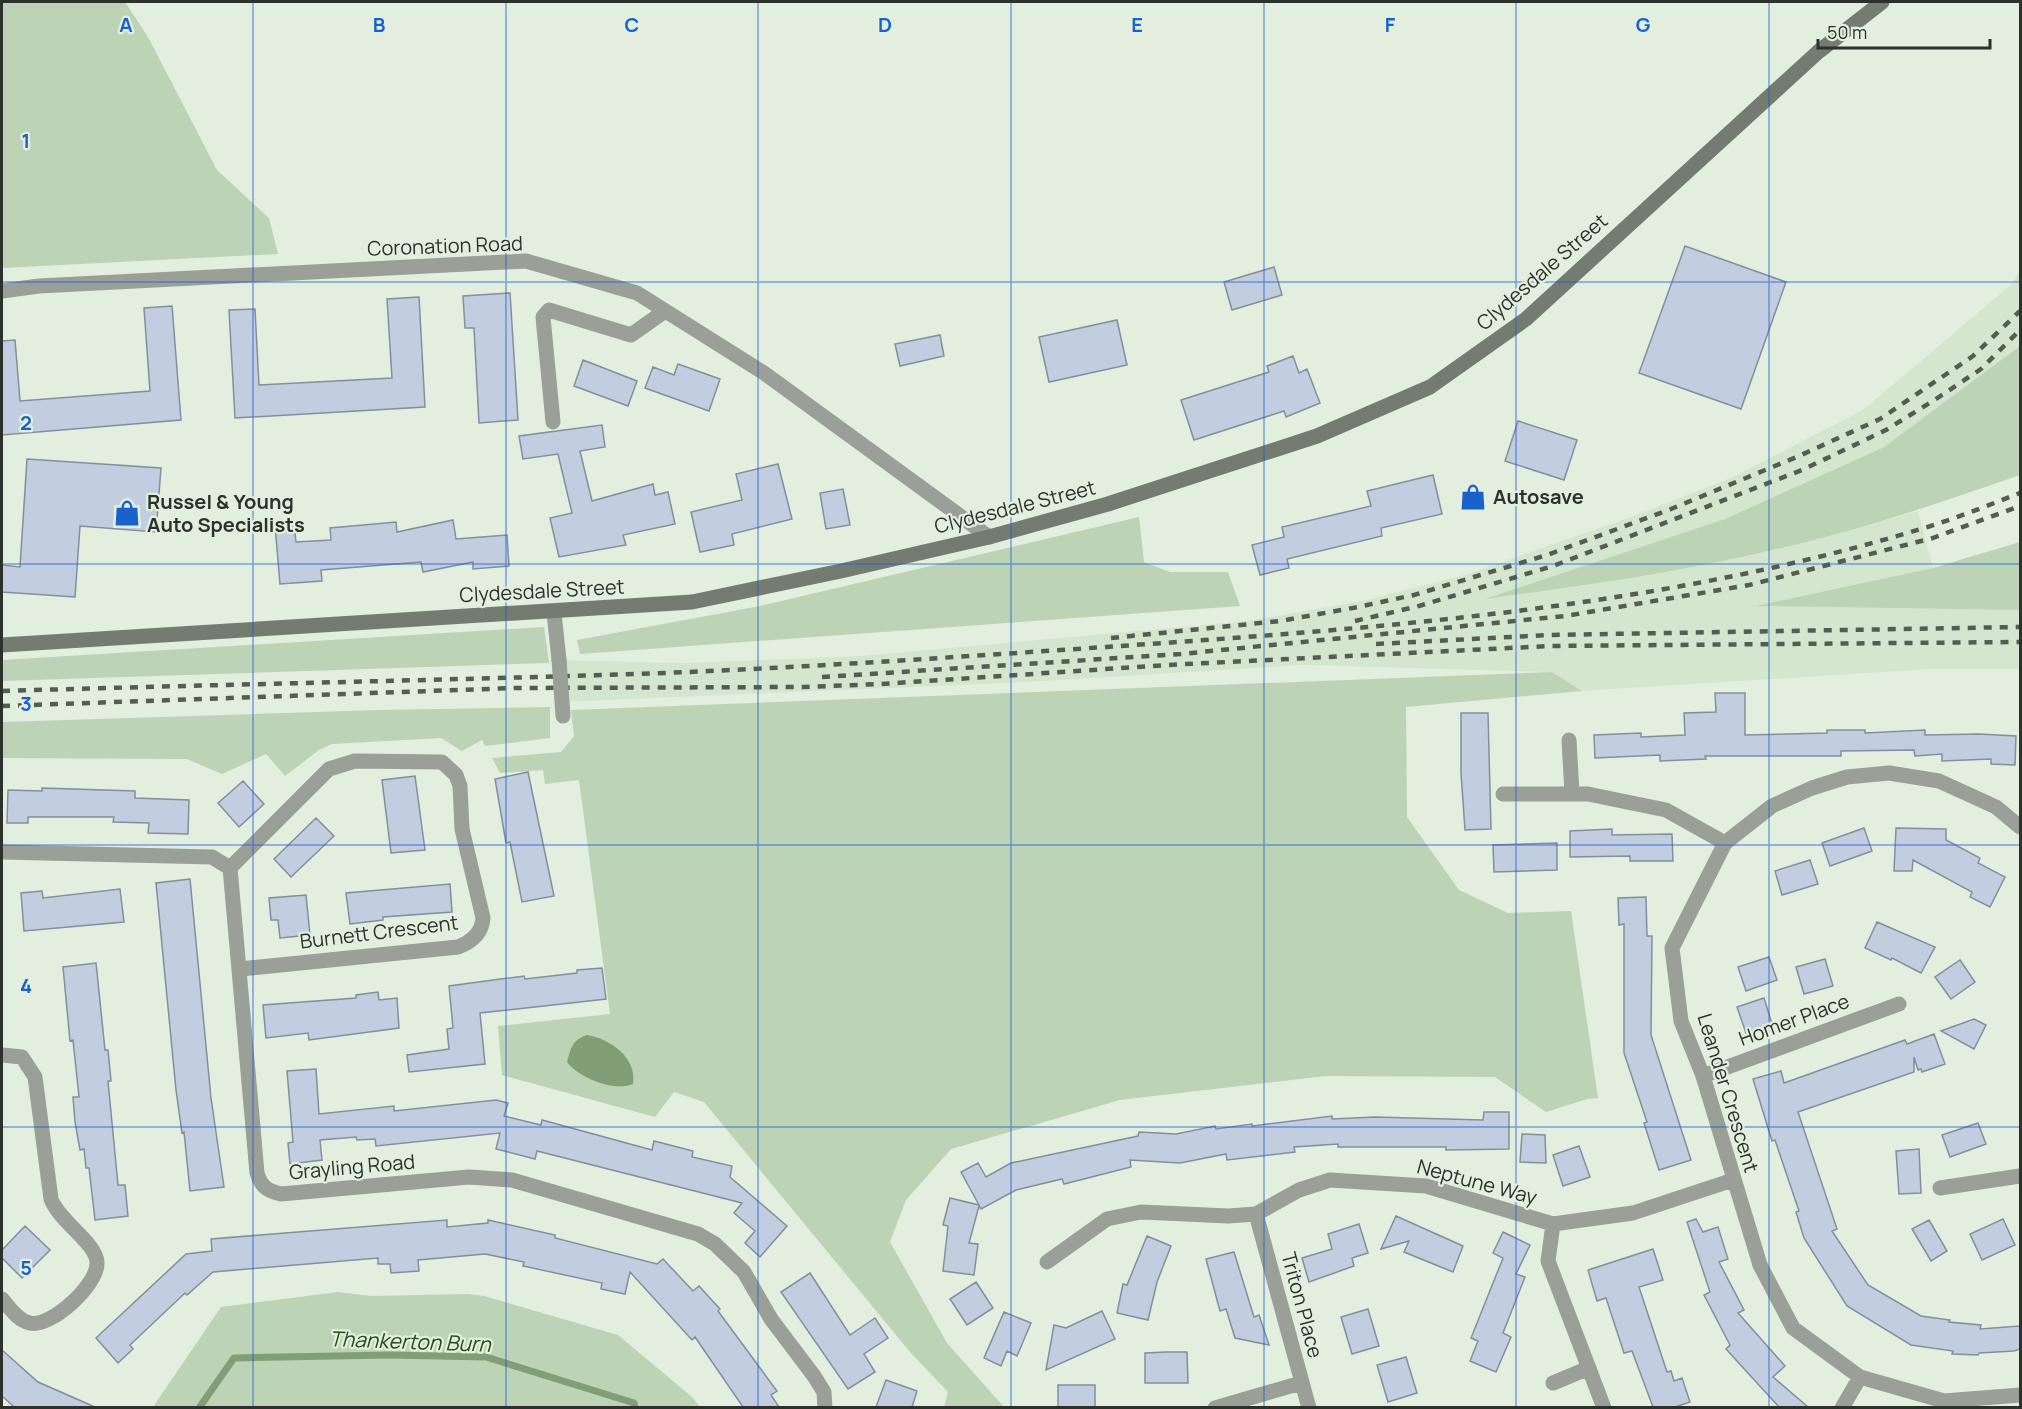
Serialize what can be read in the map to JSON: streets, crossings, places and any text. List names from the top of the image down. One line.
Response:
{"streets":{"main road":["Clydesdale Street"],"street":["Coronation Road","Burnett Crescent","Homer Place","Leander Crescent","Grayling Road","Neptune Way","Triton Place"]},"crossings":[["Coronation Road","Clydesdale Street"],["Burnett Crescent","Grayling Road"],["Homer Place","Leander Crescent"],["Leander Crescent","Neptune Way"],["Neptune Way","Triton Place"]],"water":["Thankerton Burn"],"places":{"shop":["Autosave","Russel & Young Auto Specialists"]},"scale_bar":"50 m","grid":{"columns":["A","B","C","D","E","F","G"],"rows":["1","2","3","4","5"]}}
